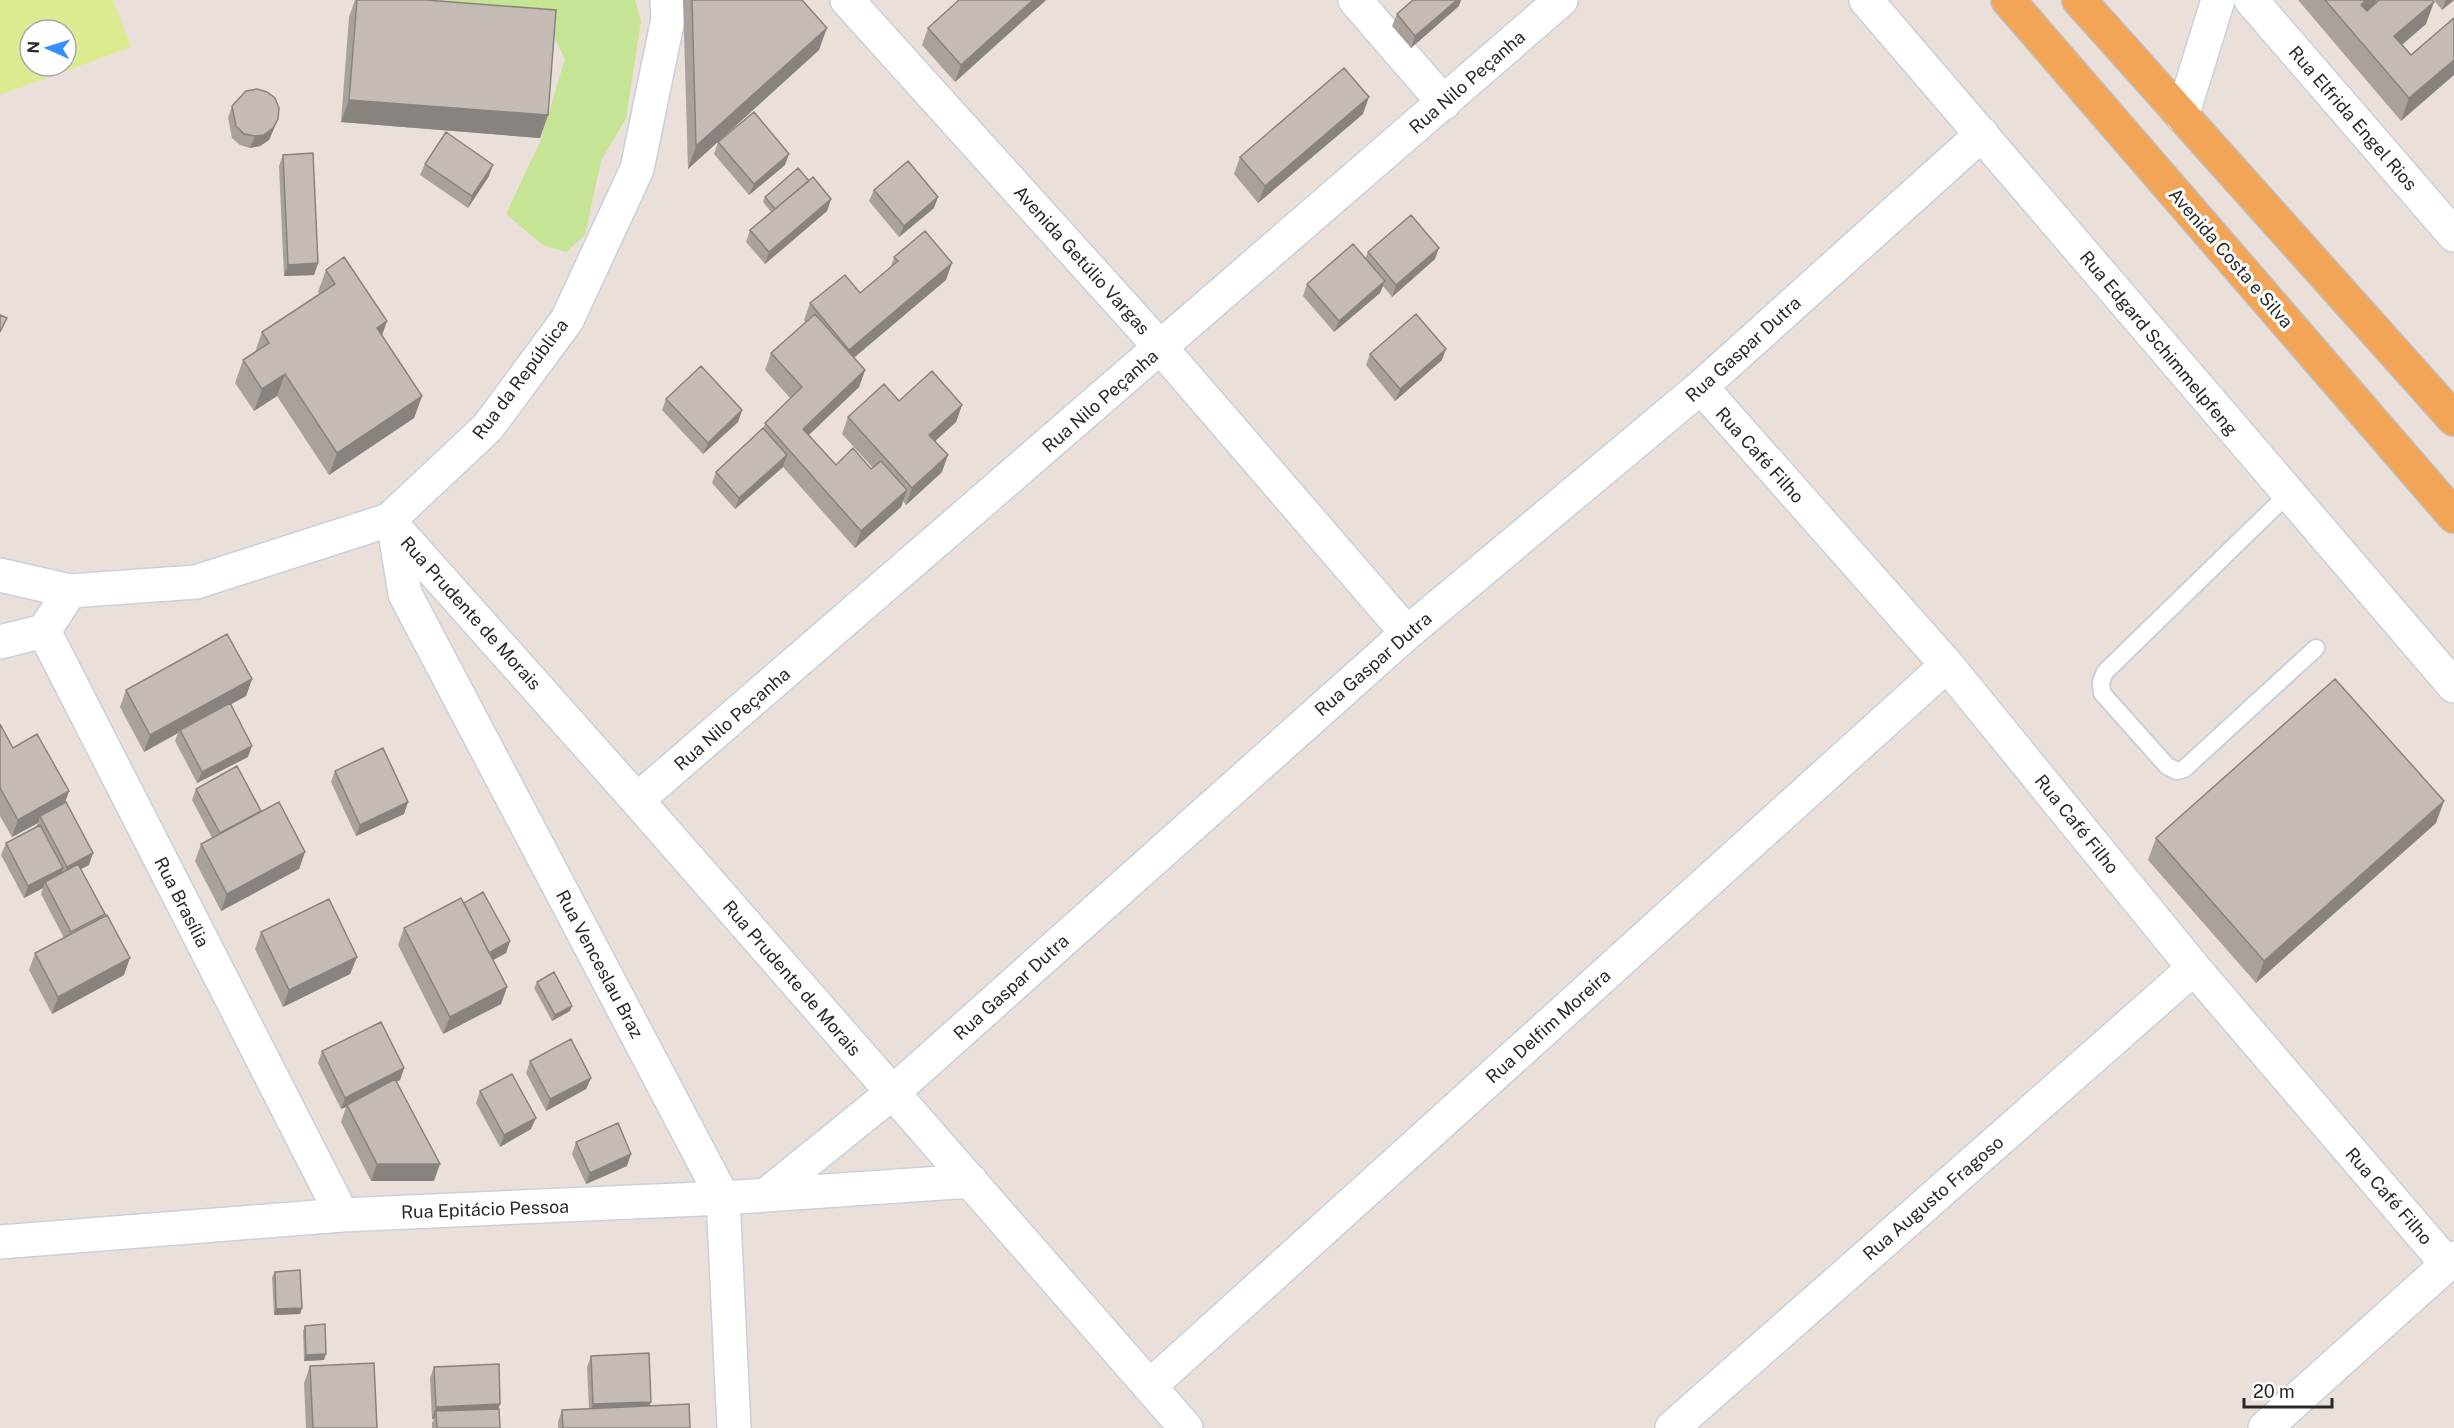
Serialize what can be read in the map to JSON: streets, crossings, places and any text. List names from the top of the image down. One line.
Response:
{"streets":{"main road":["Avenida Costa e Silva"],"street":["Rua Nilo Peçanha","Rua Elfrida Engel Rios","Avenida Getúlio Vargas","Rua Edgard Schimmelpfeng","Rua Gaspar Dutra","Rua da República","Rua Café Filho","Rua Prudente de Morais","Rua Brasília","Rua Venceslau Braz","Rua Delfim Moreira","Rua Augusto Fragoso","Rua Epitácio Pessoa"]},"crossings":[["Rua Nilo Peçanha","Avenida Getúlio Vargas"],["Rua Nilo Peçanha","Rua Prudente de Morais"],["Avenida Getúlio Vargas","Rua Gaspar Dutra"],["Rua Edgard Schimmelpfeng","Rua Gaspar Dutra"],["Rua Gaspar Dutra","Rua Café Filho"],["Rua Gaspar Dutra","Rua Prudente de Morais"],["Rua Gaspar Dutra","Rua Epitácio Pessoa"],["Rua da República","Rua Prudente de Morais"],["Rua da República","Rua Venceslau Braz"],["Rua Café Filho","Rua Delfim Moreira"],["Rua Café Filho","Rua Augusto Fragoso"],["Rua Prudente de Morais","Rua Venceslau Braz"],["Rua Prudente de Morais","Rua Delfim Moreira"],["Rua Prudente de Morais","Rua Epitácio Pessoa"],["Rua Brasília","Rua Epitácio Pessoa"],["Rua Venceslau Braz","Rua Epitácio Pessoa"]],"scale_bar":"20 m","north":"left"}
